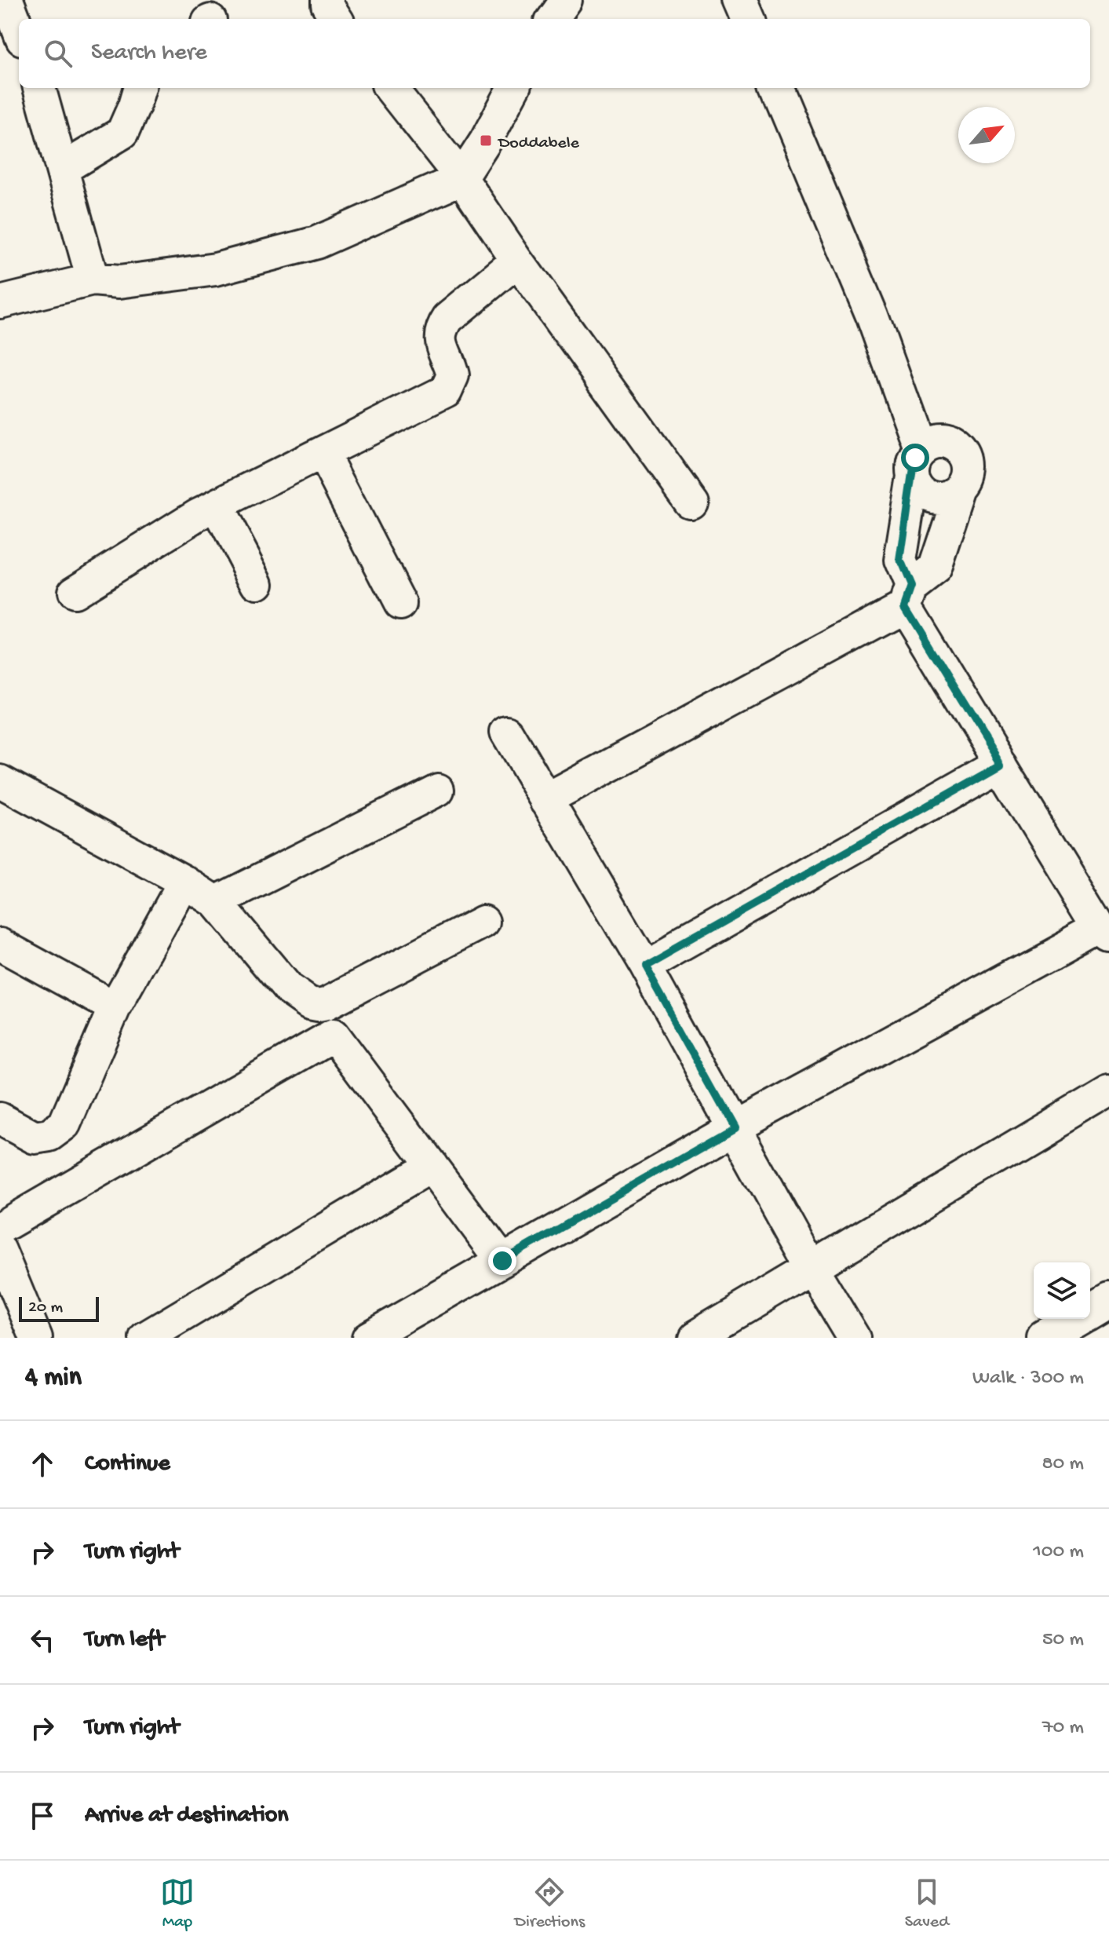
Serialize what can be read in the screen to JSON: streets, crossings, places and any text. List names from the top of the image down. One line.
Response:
{"places":{"transit":["Doddabele"]},"scale_bar":"20 m","north":"top right","page":{"search":"Search here","scale":"20 m","heading":["4 min","Walk · 300 m"],"list":[["Continue","80 m"],["Turn right","100 m"],["Turn left","50 m"],["Turn right","70 m"],"Arrive at destination"],"nav":["Map","Directions","Saved"]}}
